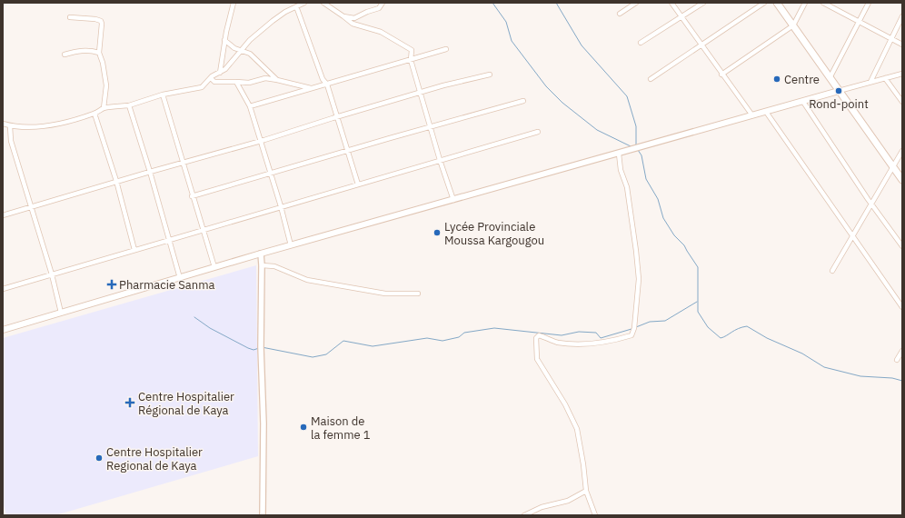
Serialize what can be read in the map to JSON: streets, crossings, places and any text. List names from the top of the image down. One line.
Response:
{"places":{"other":["Centre","Rond-point","Lycée Provinciale Moussa Kargougou","Maison de la femme 1","Centre Hospitalier Regional de Kaya"],"health":["Pharmacie Sanma","Centre Hospitalier Régional de Kaya"]}}
